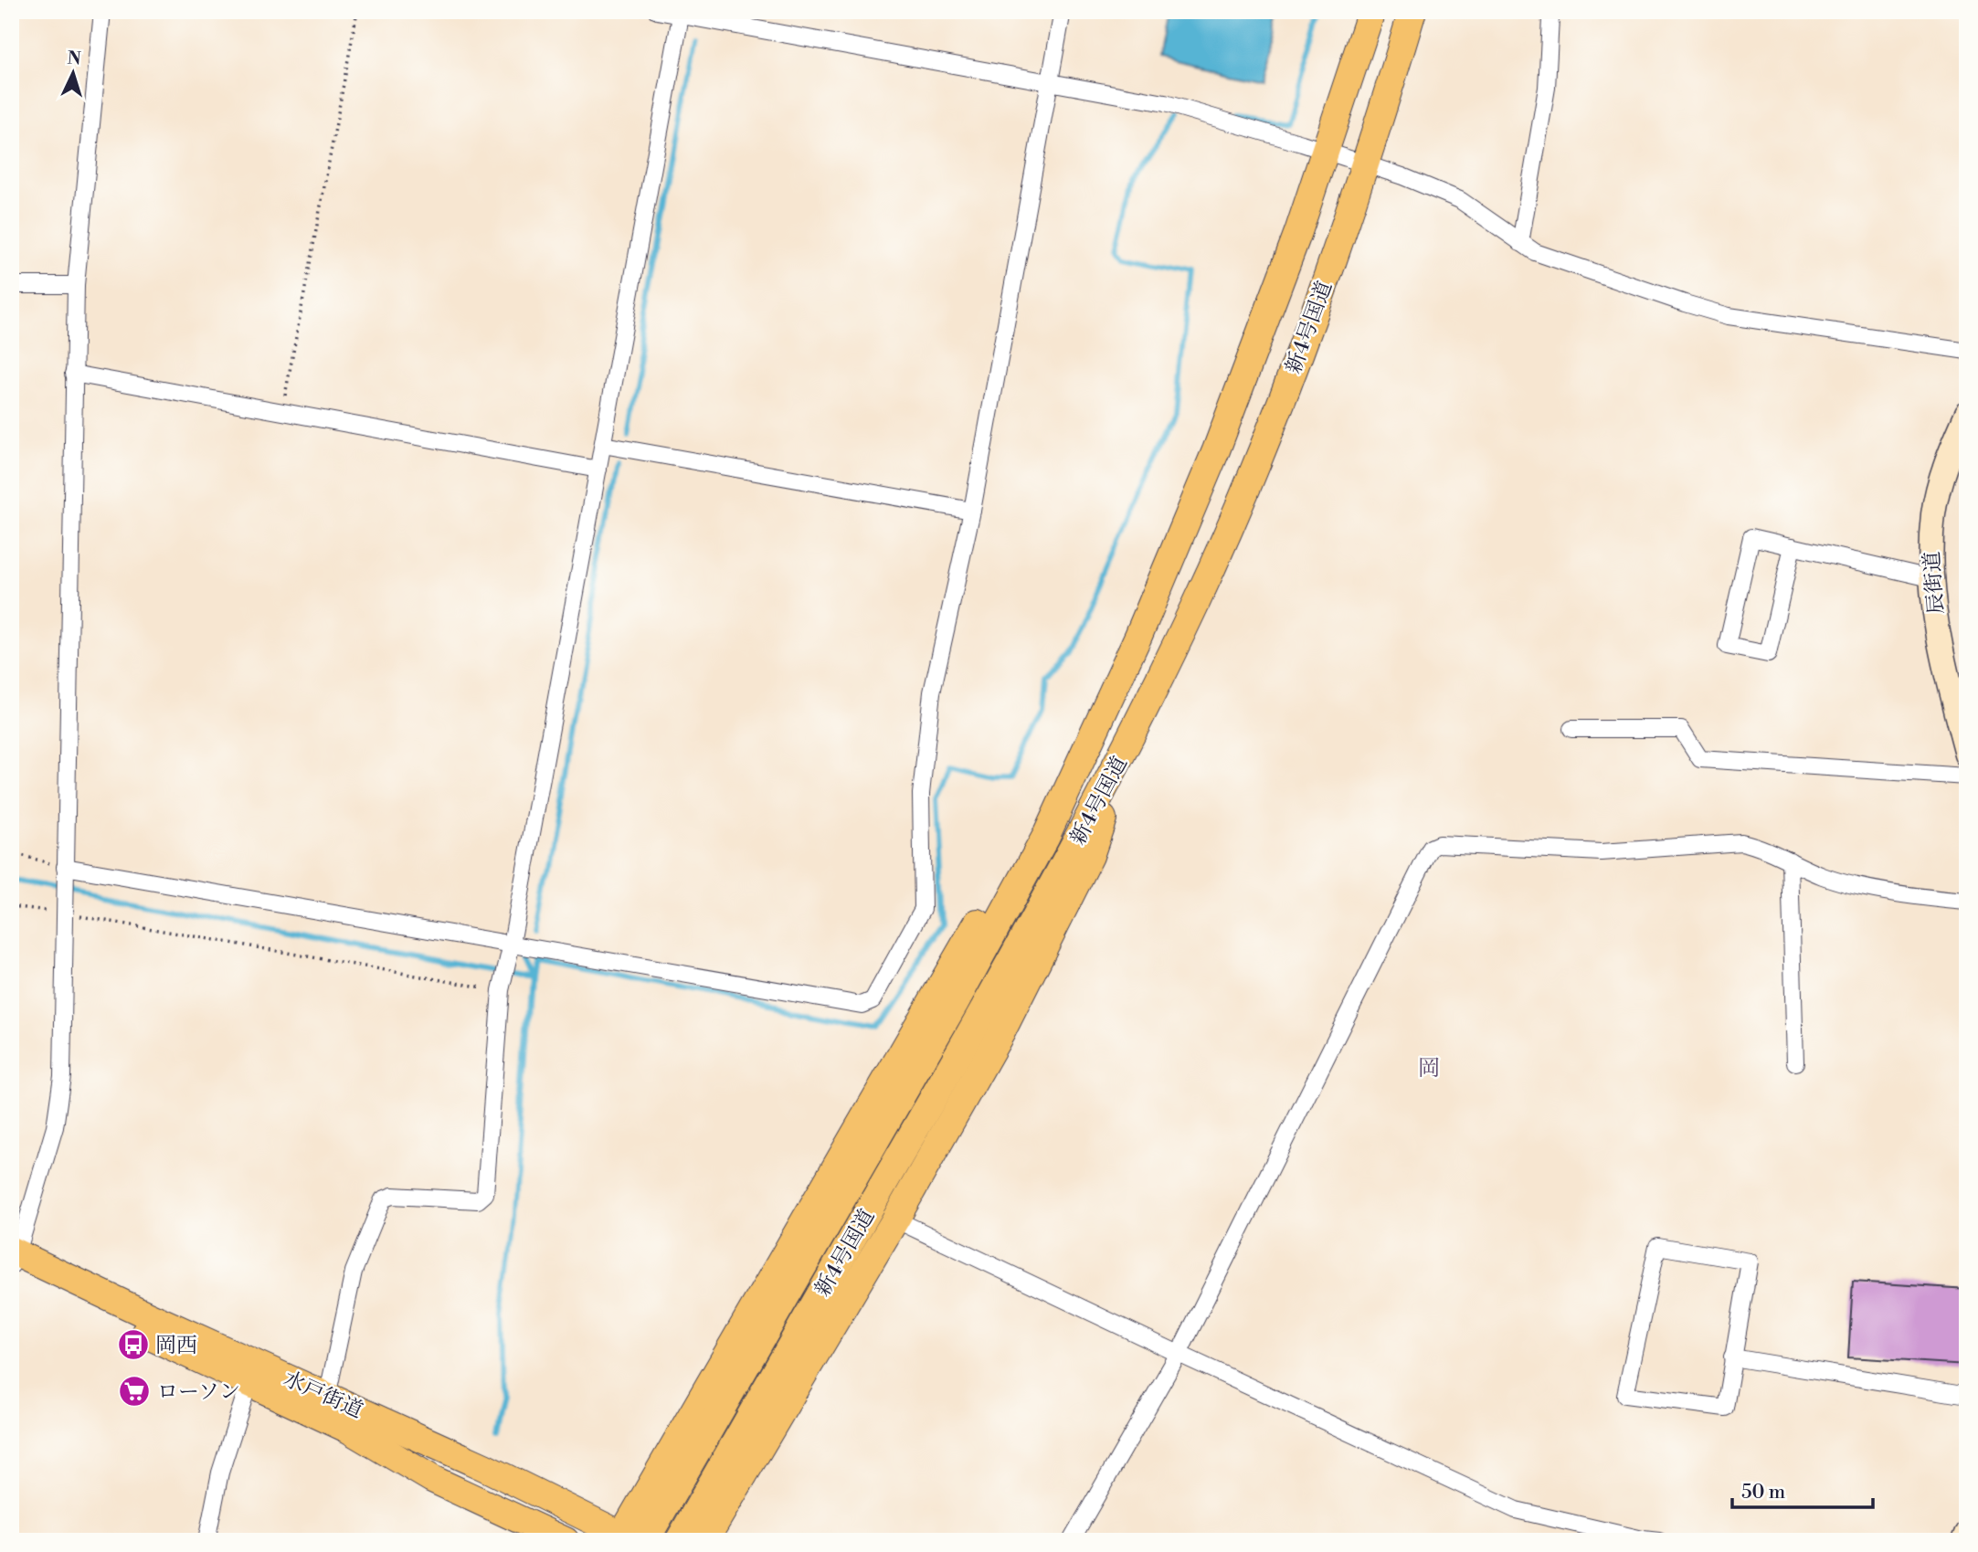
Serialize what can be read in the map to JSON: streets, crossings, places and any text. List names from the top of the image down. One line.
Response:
{"streets":{"highway":["新4号国道","水戸街道"],"main road":["辰街道"]},"crossings":[["新4号国道","水戸街道"]],"districts":["岡"],"places":{"bus stop":["岡西"],"supermarket":["ローソン"]},"scale_bar":"50 m","north":"top"}
